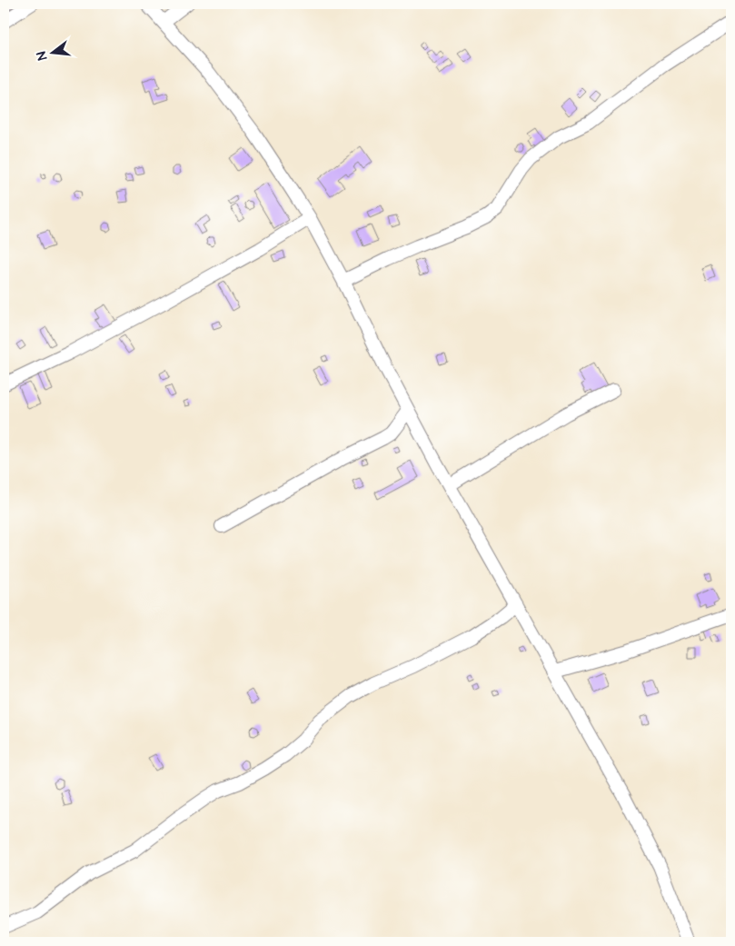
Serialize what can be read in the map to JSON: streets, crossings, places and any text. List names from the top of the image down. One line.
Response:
{"north":"left"}
